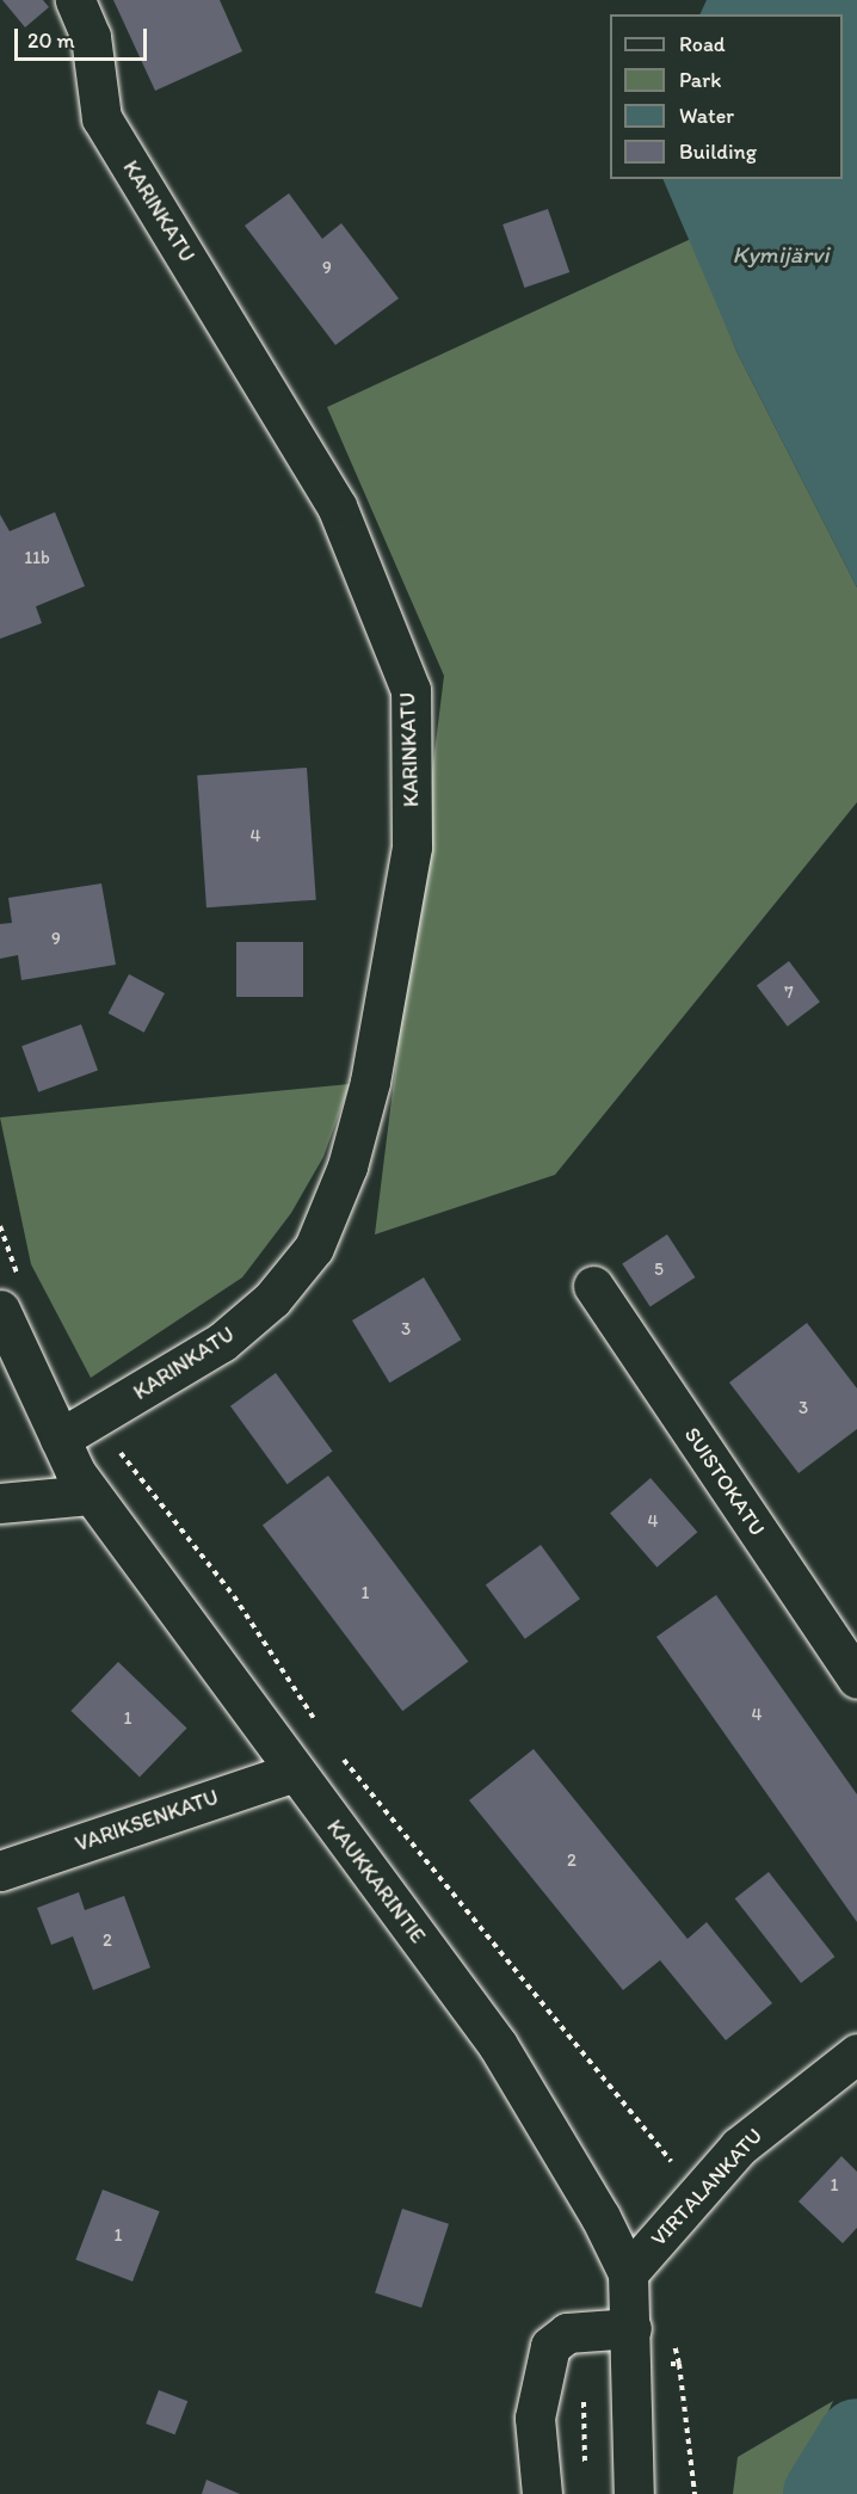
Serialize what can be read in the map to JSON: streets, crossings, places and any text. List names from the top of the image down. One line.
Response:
{"streets":{"street":["KARINKATU","SUISTOKATU","VARIKSENKATU","KAUKKARINTIE","VIRTALANKATU"]},"crossings":[["KARINKATU","KAUKKARINTIE"],["VARIKSENKATU","KAUKKARINTIE"],["KAUKKARINTIE","VIRTALANKATU"]],"water":["Kymijärvi"],"house_numbers":["9","11b","4","9","7","5","3","3","4","1","4","1","2","2","1","1"],"legend":["Road","Park","Water","Building"],"scale_bar":"20 m"}
